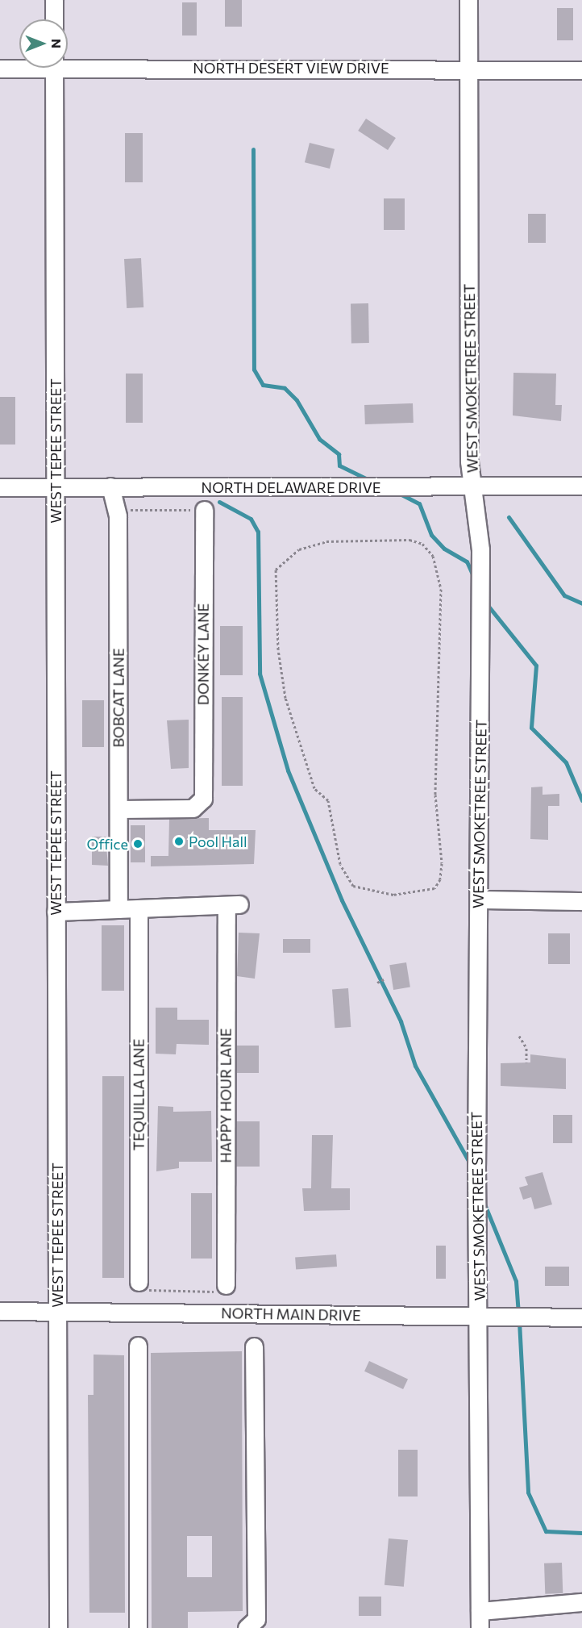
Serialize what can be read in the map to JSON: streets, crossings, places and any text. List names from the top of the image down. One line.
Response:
{"streets":{"street":["NORTH DESERT VIEW DRIVE","WEST SMOKETREE STREET","WEST TEPEE STREET","NORTH DELAWARE DRIVE","DONKEY LANE","BOBCAT LANE","TEQUILLA LANE","HAPPY HOUR LANE","NORTH MAIN DRIVE"]},"crossings":[["NORTH DESERT VIEW DRIVE","WEST SMOKETREE STREET"],["WEST SMOKETREE STREET","NORTH DELAWARE DRIVE"],["WEST SMOKETREE STREET","NORTH MAIN DRIVE"],["WEST TEPEE STREET","NORTH DELAWARE DRIVE"],["WEST TEPEE STREET","NORTH MAIN DRIVE"],["NORTH DELAWARE DRIVE","BOBCAT LANE"],["DONKEY LANE","BOBCAT LANE"],["TEQUILLA LANE","HAPPY HOUR LANE"]],"places":["Pool Hall","Office"],"north":"right"}
